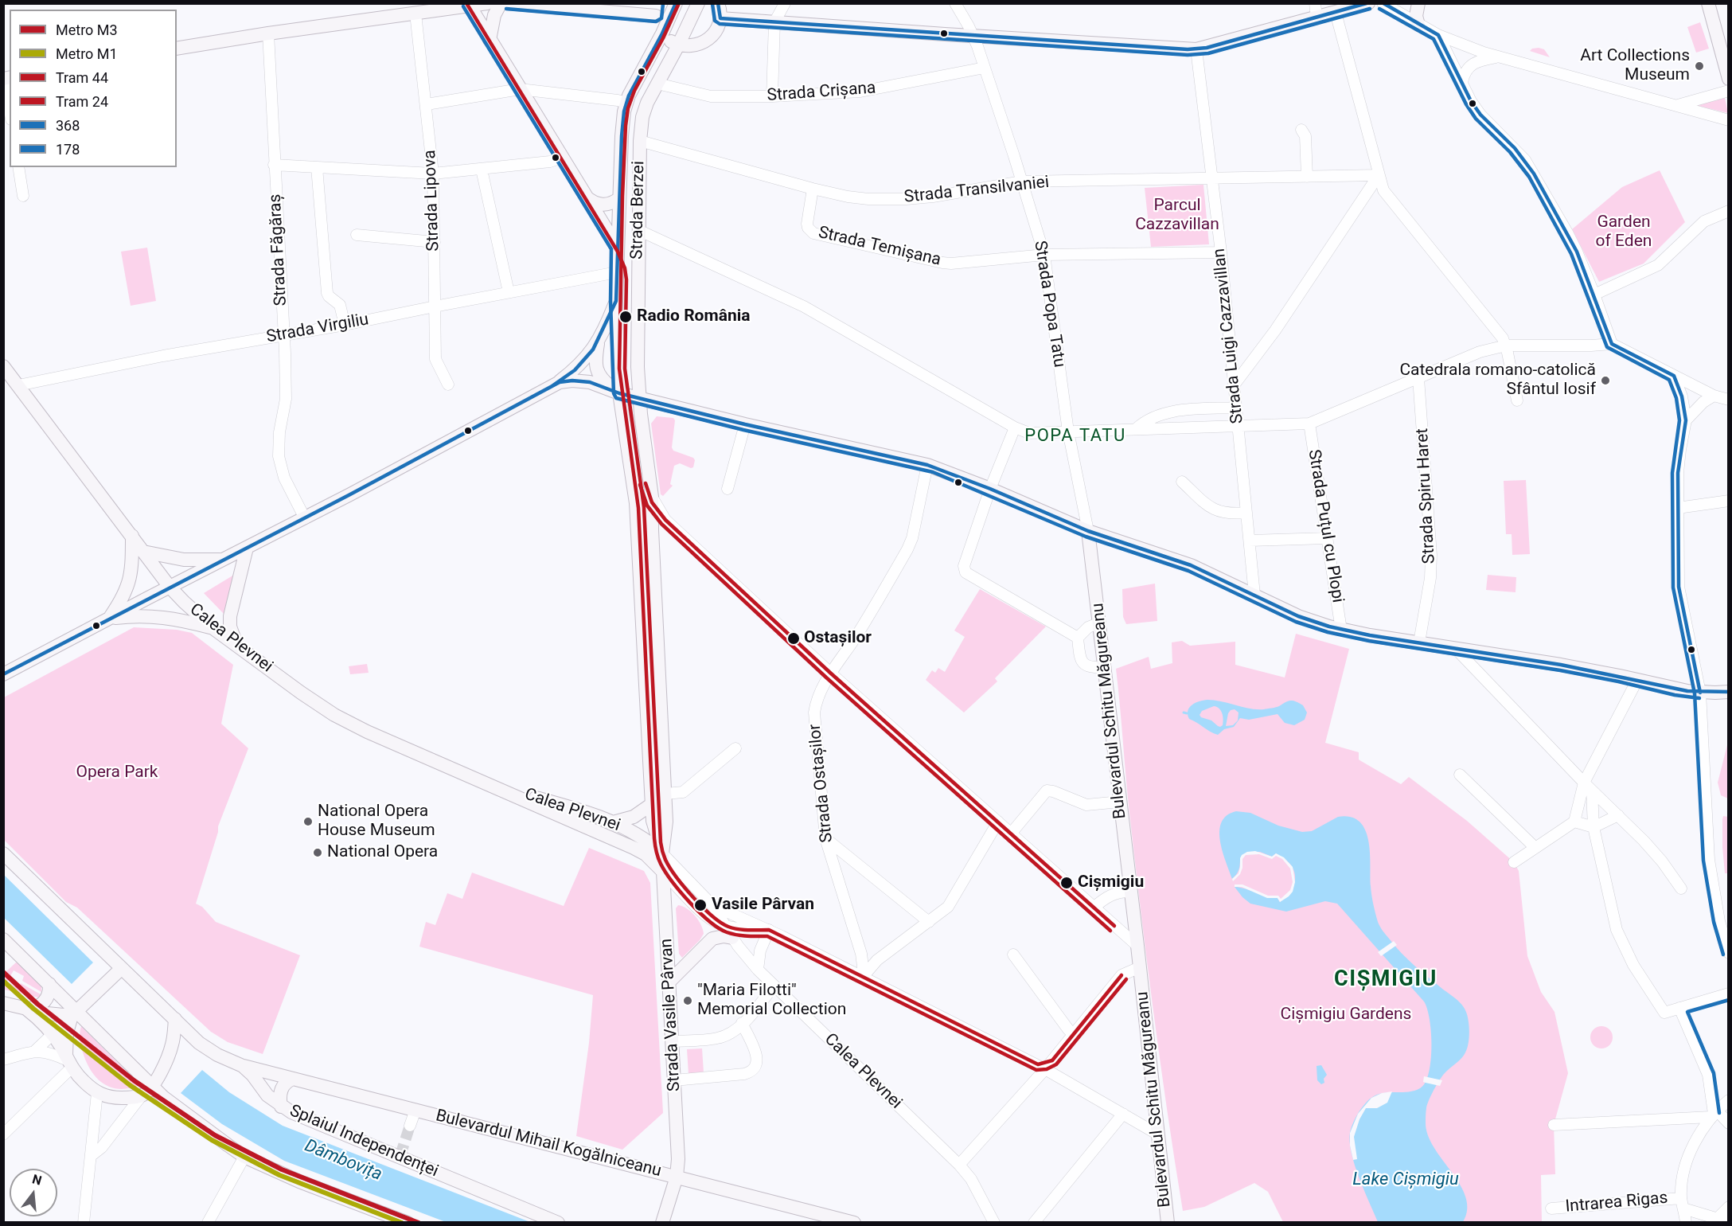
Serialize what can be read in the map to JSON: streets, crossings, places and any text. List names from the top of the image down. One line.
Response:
{"streets":{"main road":["Strada Berzei","Calea Plevnei","Bulevardul Schitu Măgureanu","Strada Vasile Pârvan","Splaiul Independenței","Bulevardul Mihail Kogălniceanu"],"street":["Strada Crișana","Strada Transilvaniei","Strada Lipova","Strada Temișana","Strada Făgăraș","Strada Popa Tatu","Strada Virgiliu","Strada Luigi Cazzavillan","Strada Spiru Haret","Strada Puțul cu Plopi","Strada Ostașilor","Intrarea Rigas"]},"crossings":[["Strada Crișana","Strada Berzei"],["Strada Crișana","Strada Popa Tatu"],["Strada Transilvaniei","Strada Berzei"],["Strada Transilvaniei","Strada Temișana"],["Strada Transilvaniei","Strada Popa Tatu"],["Strada Transilvaniei","Strada Luigi Cazzavillan"],["Strada Lipova","Strada Virgiliu"],["Strada Berzei","Strada Virgiliu"],["Strada Berzei","Calea Plevnei"],["Strada Berzei","Strada Vasile Pârvan"],["Strada Temișana","Strada Popa Tatu"],["Strada Temișana","Strada Luigi Cazzavillan"],["Strada Făgăraș","Strada Virgiliu"],["Strada Popa Tatu","Bulevardul Schitu Măgureanu"],["Strada Virgiliu","Calea Plevnei"],["Calea Plevnei","Bulevardul Schitu Măgureanu"],["Calea Plevnei","Strada Ostașilor"],["Calea Plevnei","Strada Vasile Pârvan"],["Strada Vasile Pârvan","Bulevardul Mihail Kogălniceanu"],["Splaiul Independenței","Bulevardul Mihail Kogălniceanu"]],"districts":["POPA TATU","CIȘMIGIU"],"water":["Dâmbovița","Lake Cișmigiu"],"parks":["Parcul Cazzavillan","Garden of Eden","Opera Park","Cișmigiu Gardens"],"places":["Art Collections Museum","Radio România","Catedrala romano-catolică Sfântul Iosif","Ostașilor","National Opera House Museum","National Opera","Cișmigiu","Vasile Pârvan","\"Maria Filotti\" Memorial Collection"],"lines":["tram line 44","tram line 24","transit line 368","transit line 178","metro line M3","metro line M1"],"legend":["Metro M3","Metro M1","Tram 44","Tram 24","368","178"],"north":"top"}
